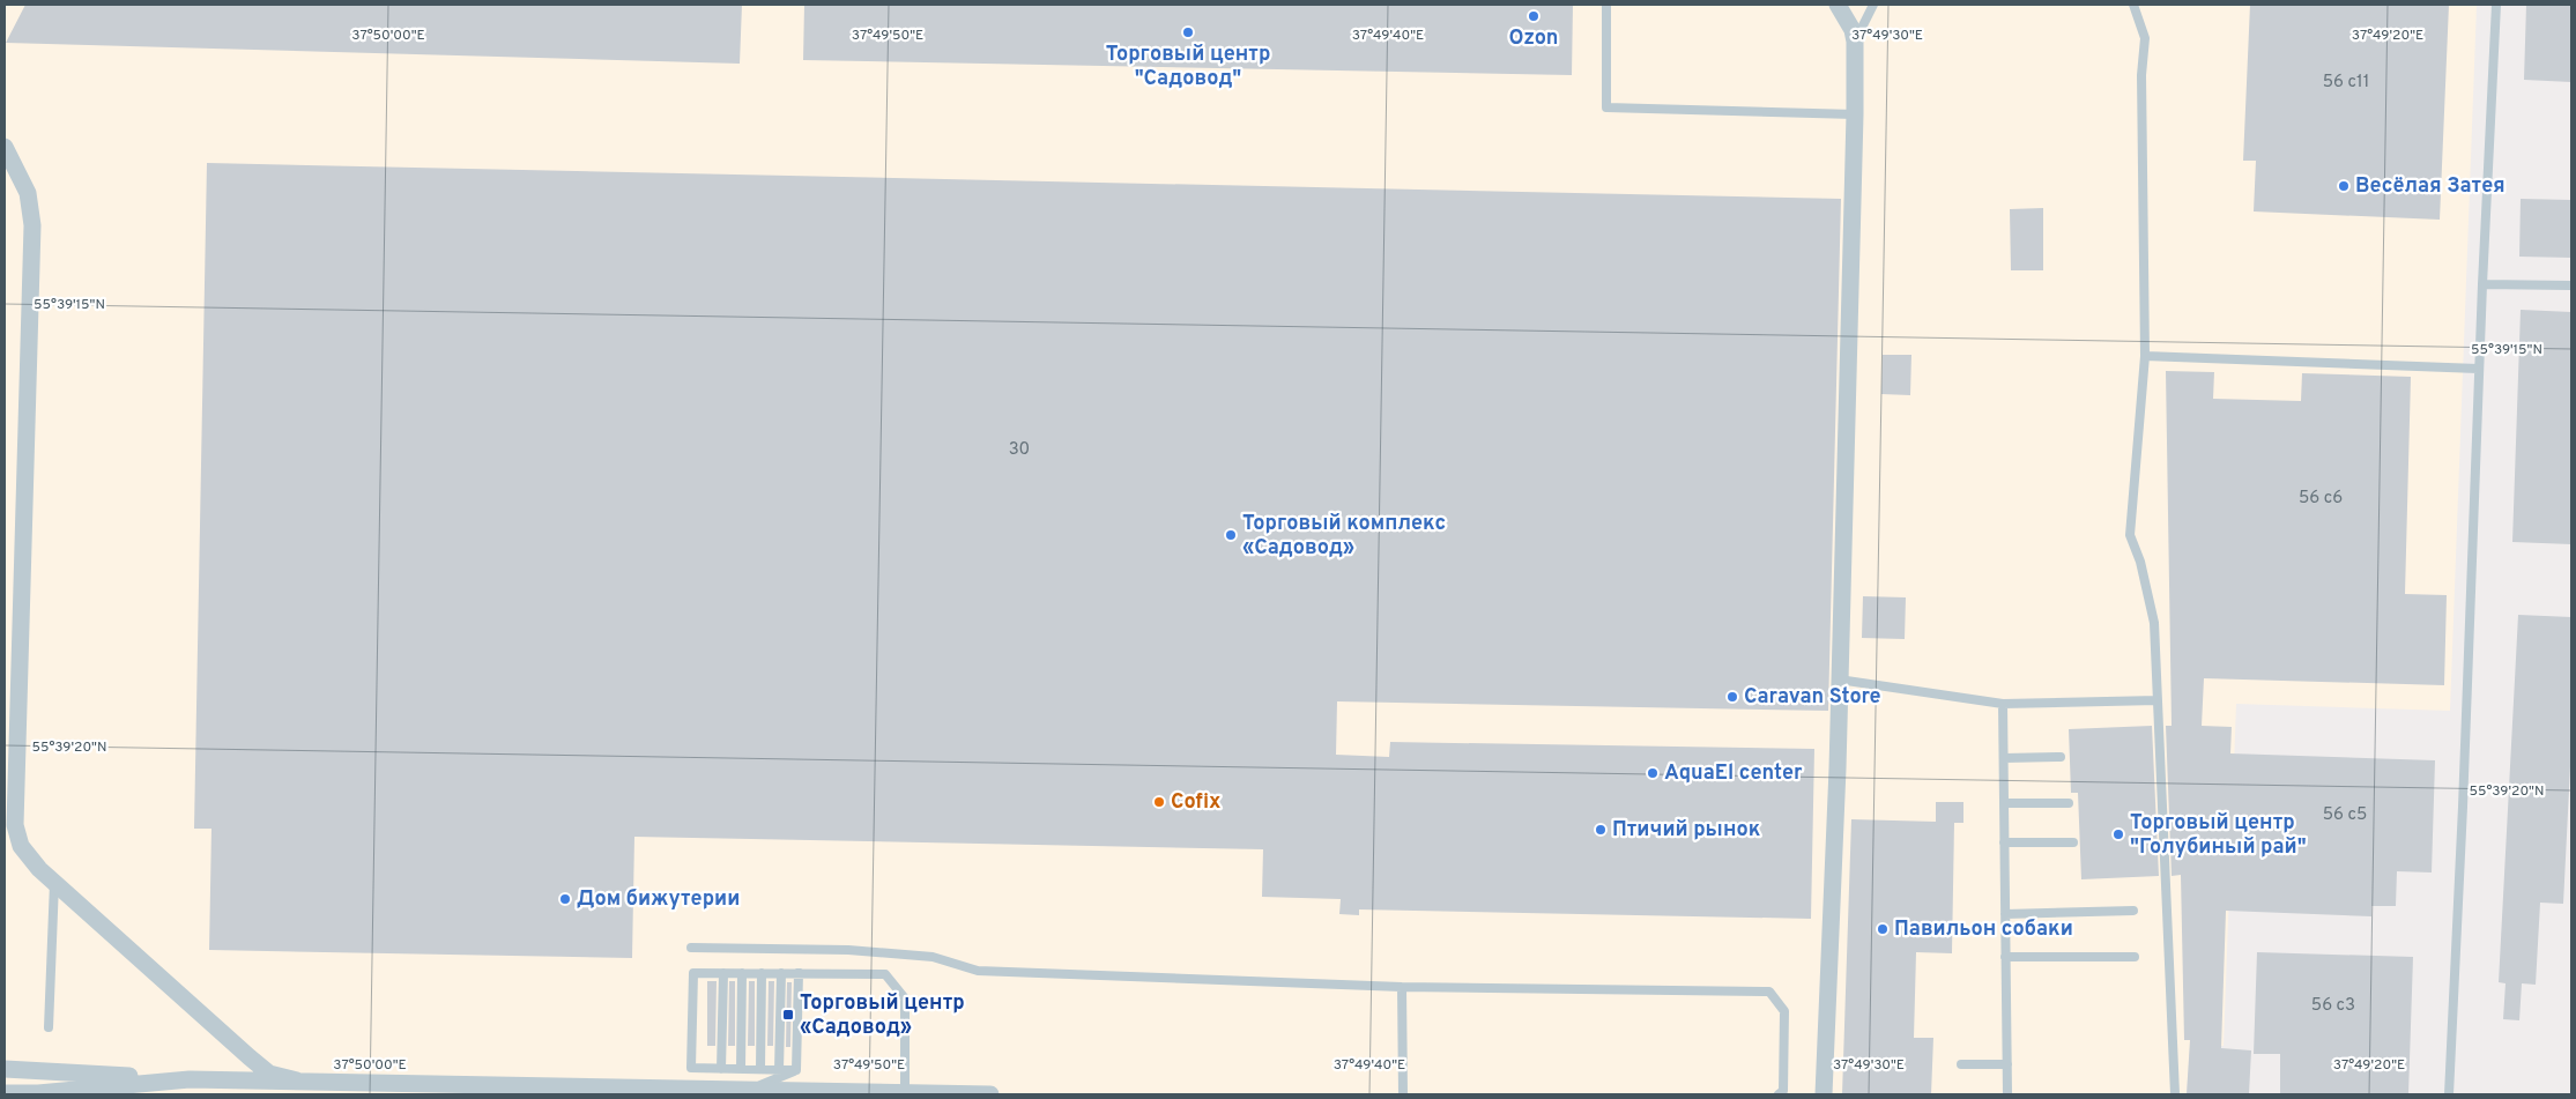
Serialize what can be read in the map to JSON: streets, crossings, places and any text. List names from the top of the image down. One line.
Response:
{"places":{"other":["Ozon","Торговый центр \"Садовод\"","Весёлая Затея","Торговый комплекс «Садовод»","Caravan Store","AquaEl center","Cofix","Птичий рынок","Торговый центр \"Голубиный рай\"","Дом бижутерии","Павильон собаки"],"transit":["Торговый центр «Садовод»"]},"house_numbers":["56 с11","30","56 с6","56 с5","56 с3"],"coordinates":["37°50'00\"E","37°49'50\"E","37°49'40\"E","37°49'30\"E","37°49'20\"E","55°39'15\"N","55°39'20\"N"]}
